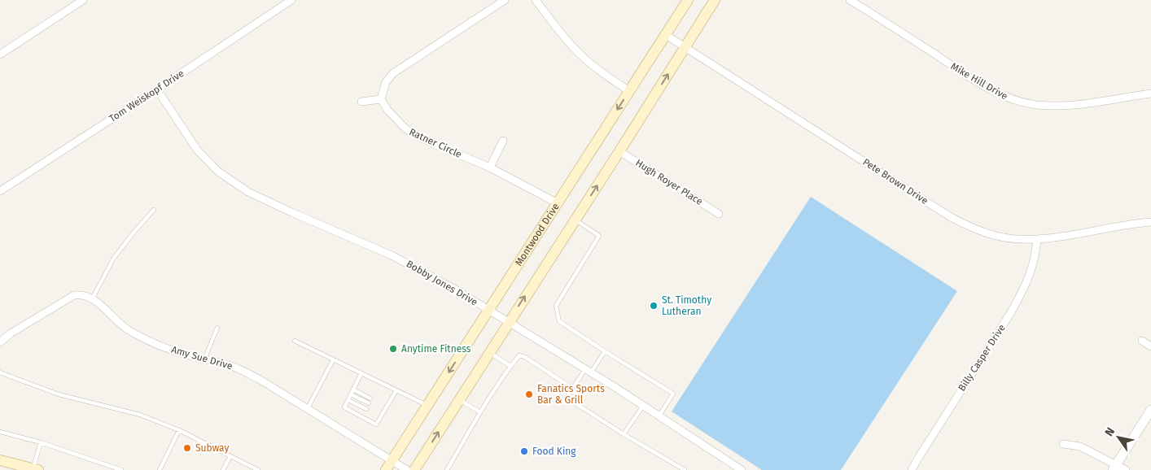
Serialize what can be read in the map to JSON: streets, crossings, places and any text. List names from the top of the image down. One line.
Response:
{"streets":{"main road":["Montwood Drive"],"street":["Mike Hill Drive","Tom Weiskopf Drive","Ratner Circle","Pete Brown Drive","Hugh Royer Place","Bobby Jones Drive","Amy Sue Drive","Billy Casper Drive"]},"crossings":[["Tom Weiskopf Drive","Bobby Jones Drive"],["Ratner Circle","Montwood Drive"],["Pete Brown Drive","Montwood Drive"],["Pete Brown Drive","Billy Casper Drive"],["Montwood Drive","Bobby Jones Drive"],["Montwood Drive","Amy Sue Drive"]],"places":["St. Timothy Lutheran","Anytime Fitness","Fanatics Sports Bar & Grill","Subway","Food King"],"north":"top left"}
